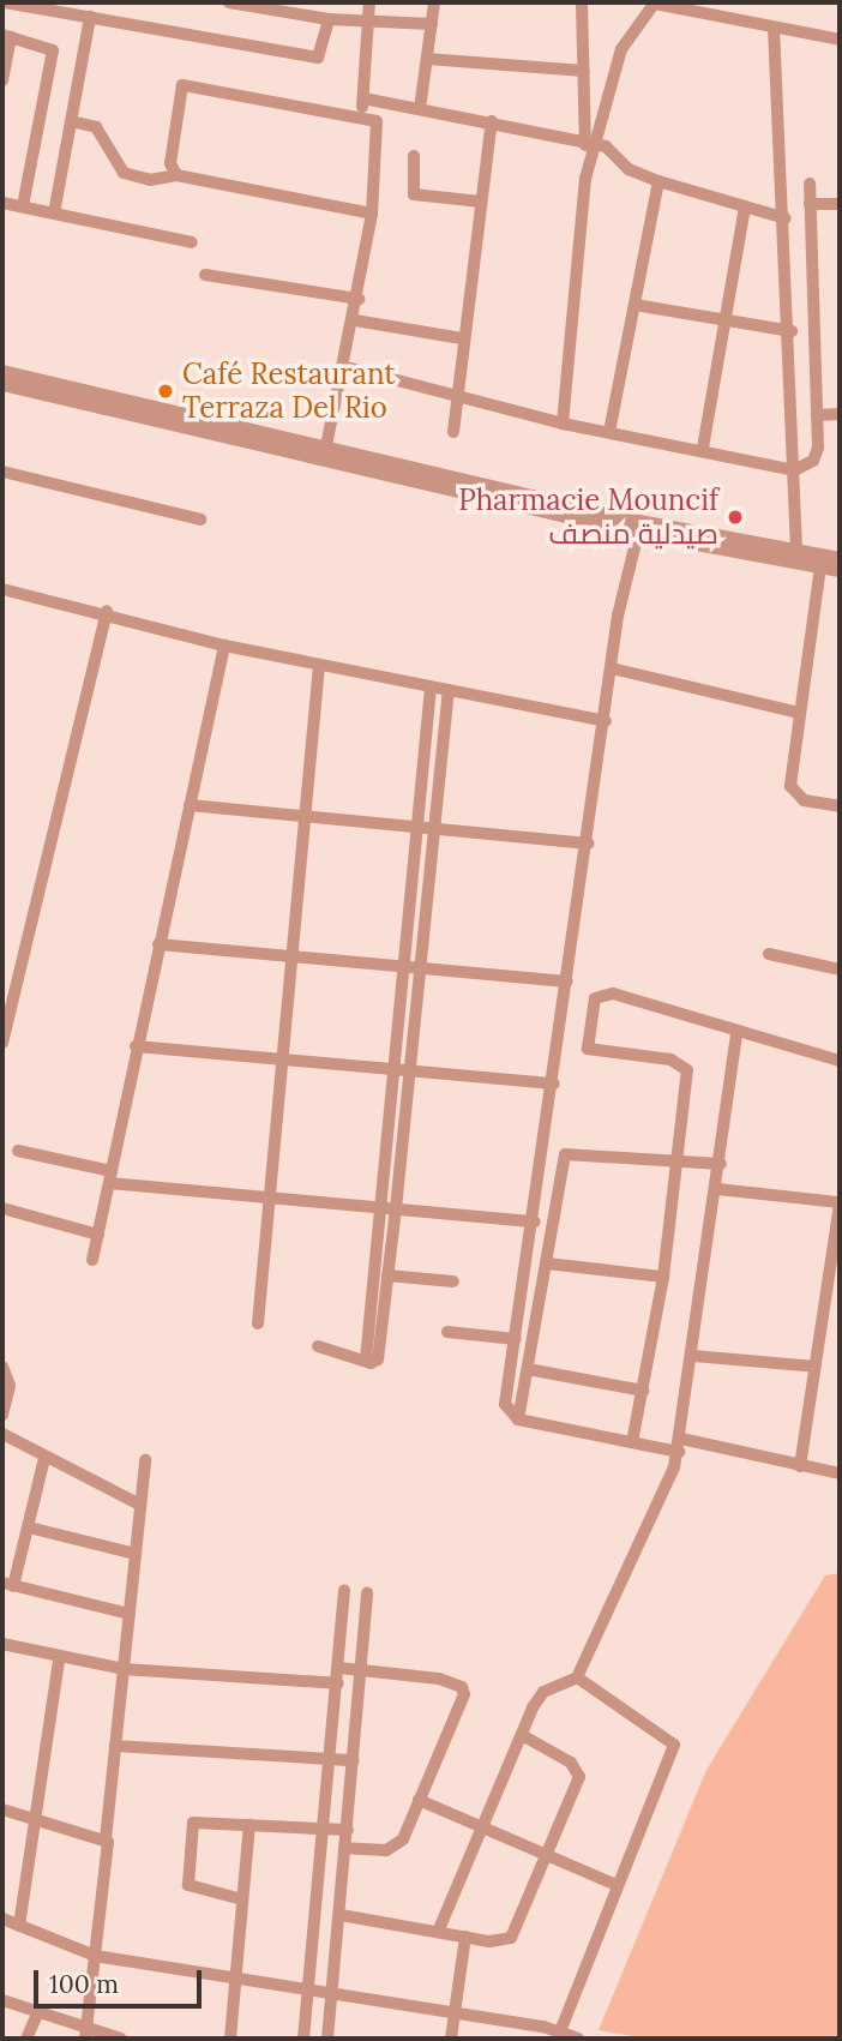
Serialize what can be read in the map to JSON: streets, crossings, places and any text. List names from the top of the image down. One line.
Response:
{"places":["Café Restaurant Terraza Del Rio","Pharmacie Mouncif صيدلية منصف"],"scale_bar":"100 m"}
